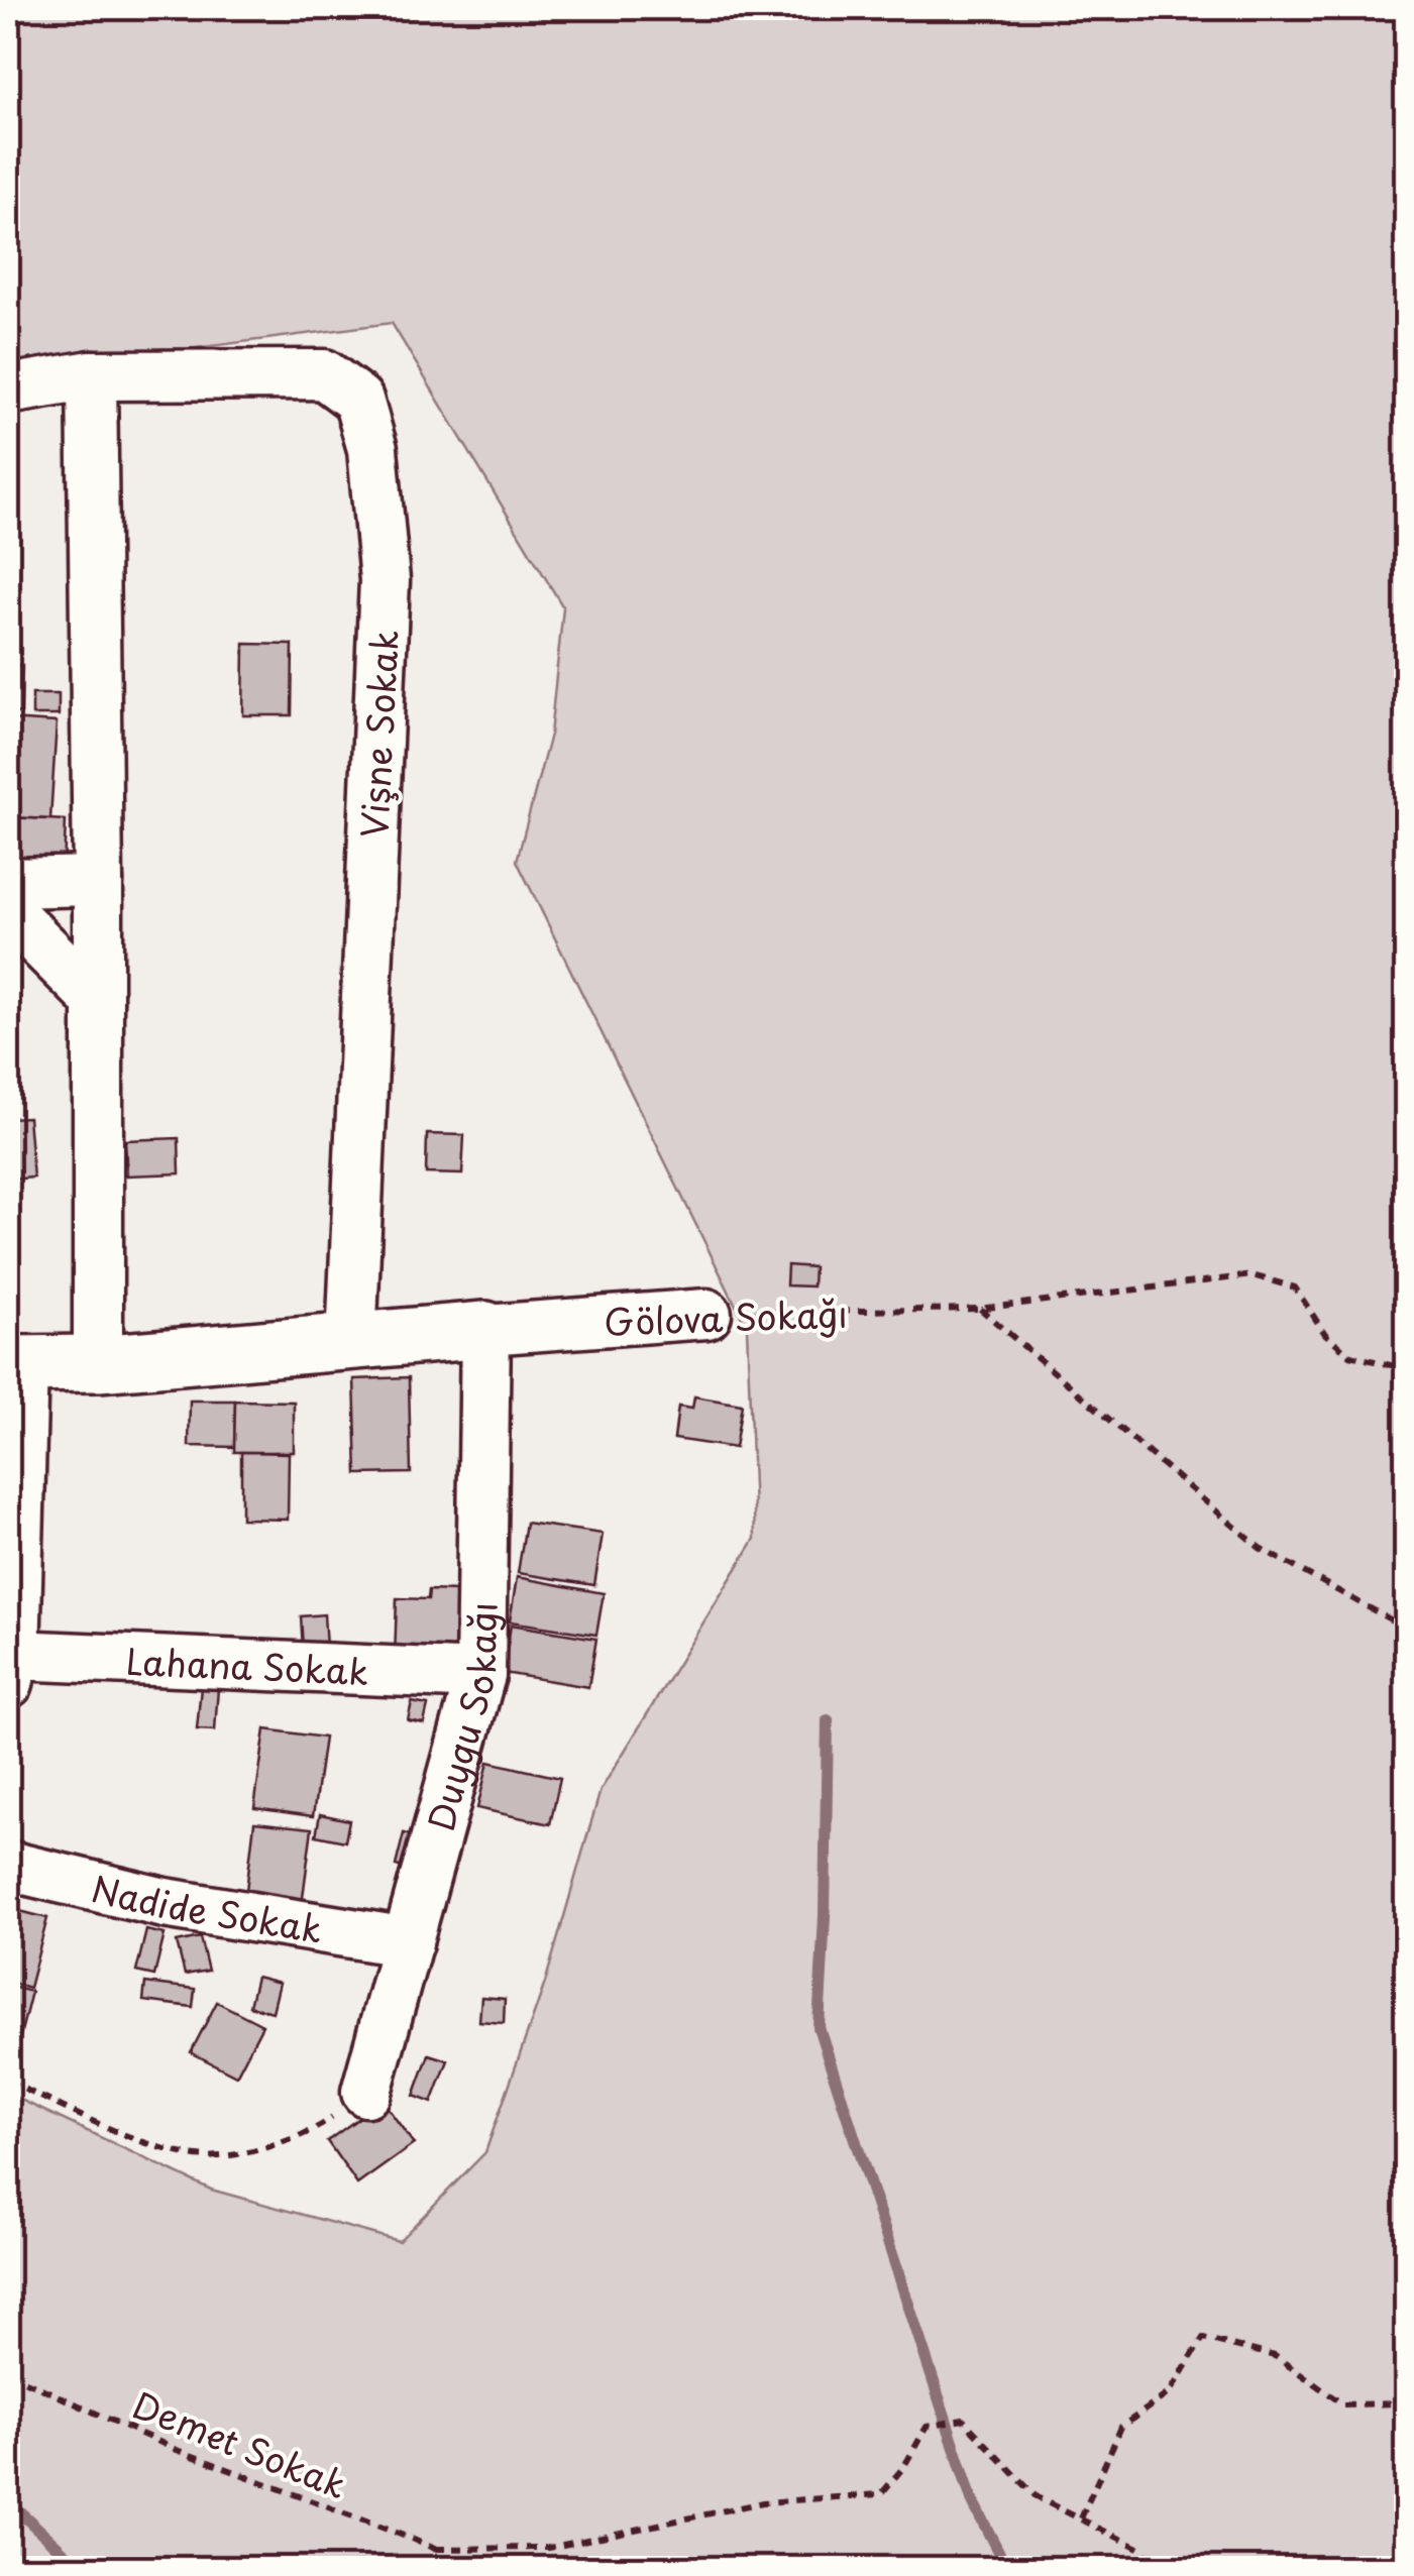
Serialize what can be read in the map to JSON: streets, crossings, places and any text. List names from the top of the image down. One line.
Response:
{"streets":{"street":["Vişne Sokak","Gölova Sokağı","Lahana Sokak","Duygu Sokağı","Nadide Sokak"],"path":["Demet Sokak"]},"crossings":[["Vişne Sokak","Gölova Sokağı"],["Gölova Sokağı","Duygu Sokağı"],["Lahana Sokak","Duygu Sokağı"],["Duygu Sokağı","Nadide Sokak"]]}
